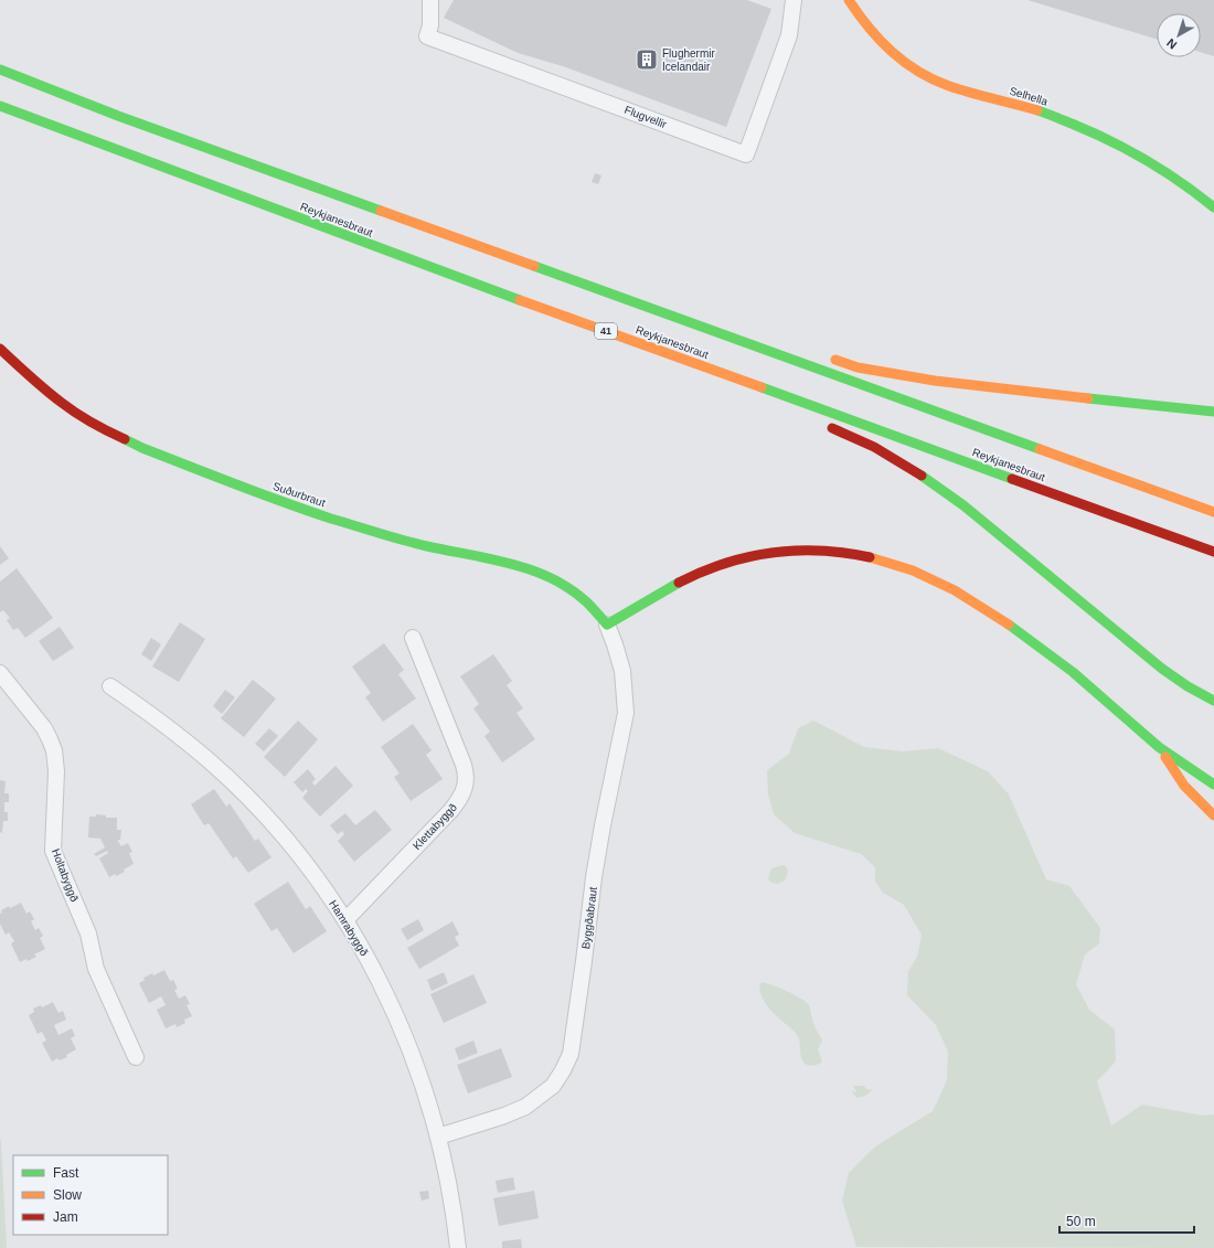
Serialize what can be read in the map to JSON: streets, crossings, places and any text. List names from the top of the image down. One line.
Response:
{"streets":{"main road":["Selhella","Reykjanesbraut","41","Suðurbraut"],"street":["Flugvellir","Klettabyggð","Holtabyggð","Byggðabraut","Hamrabyggð"]},"crossings":[["Suðurbraut","Byggðabraut"],["Klettabyggð","Hamrabyggð"],["Byggðabraut","Hamrabyggð"]],"places":{"building":["Flughermir Icelandair"]},"legend":["Fast","Slow","Jam"],"scale_bar":"50 m","north":"bottom left"}
